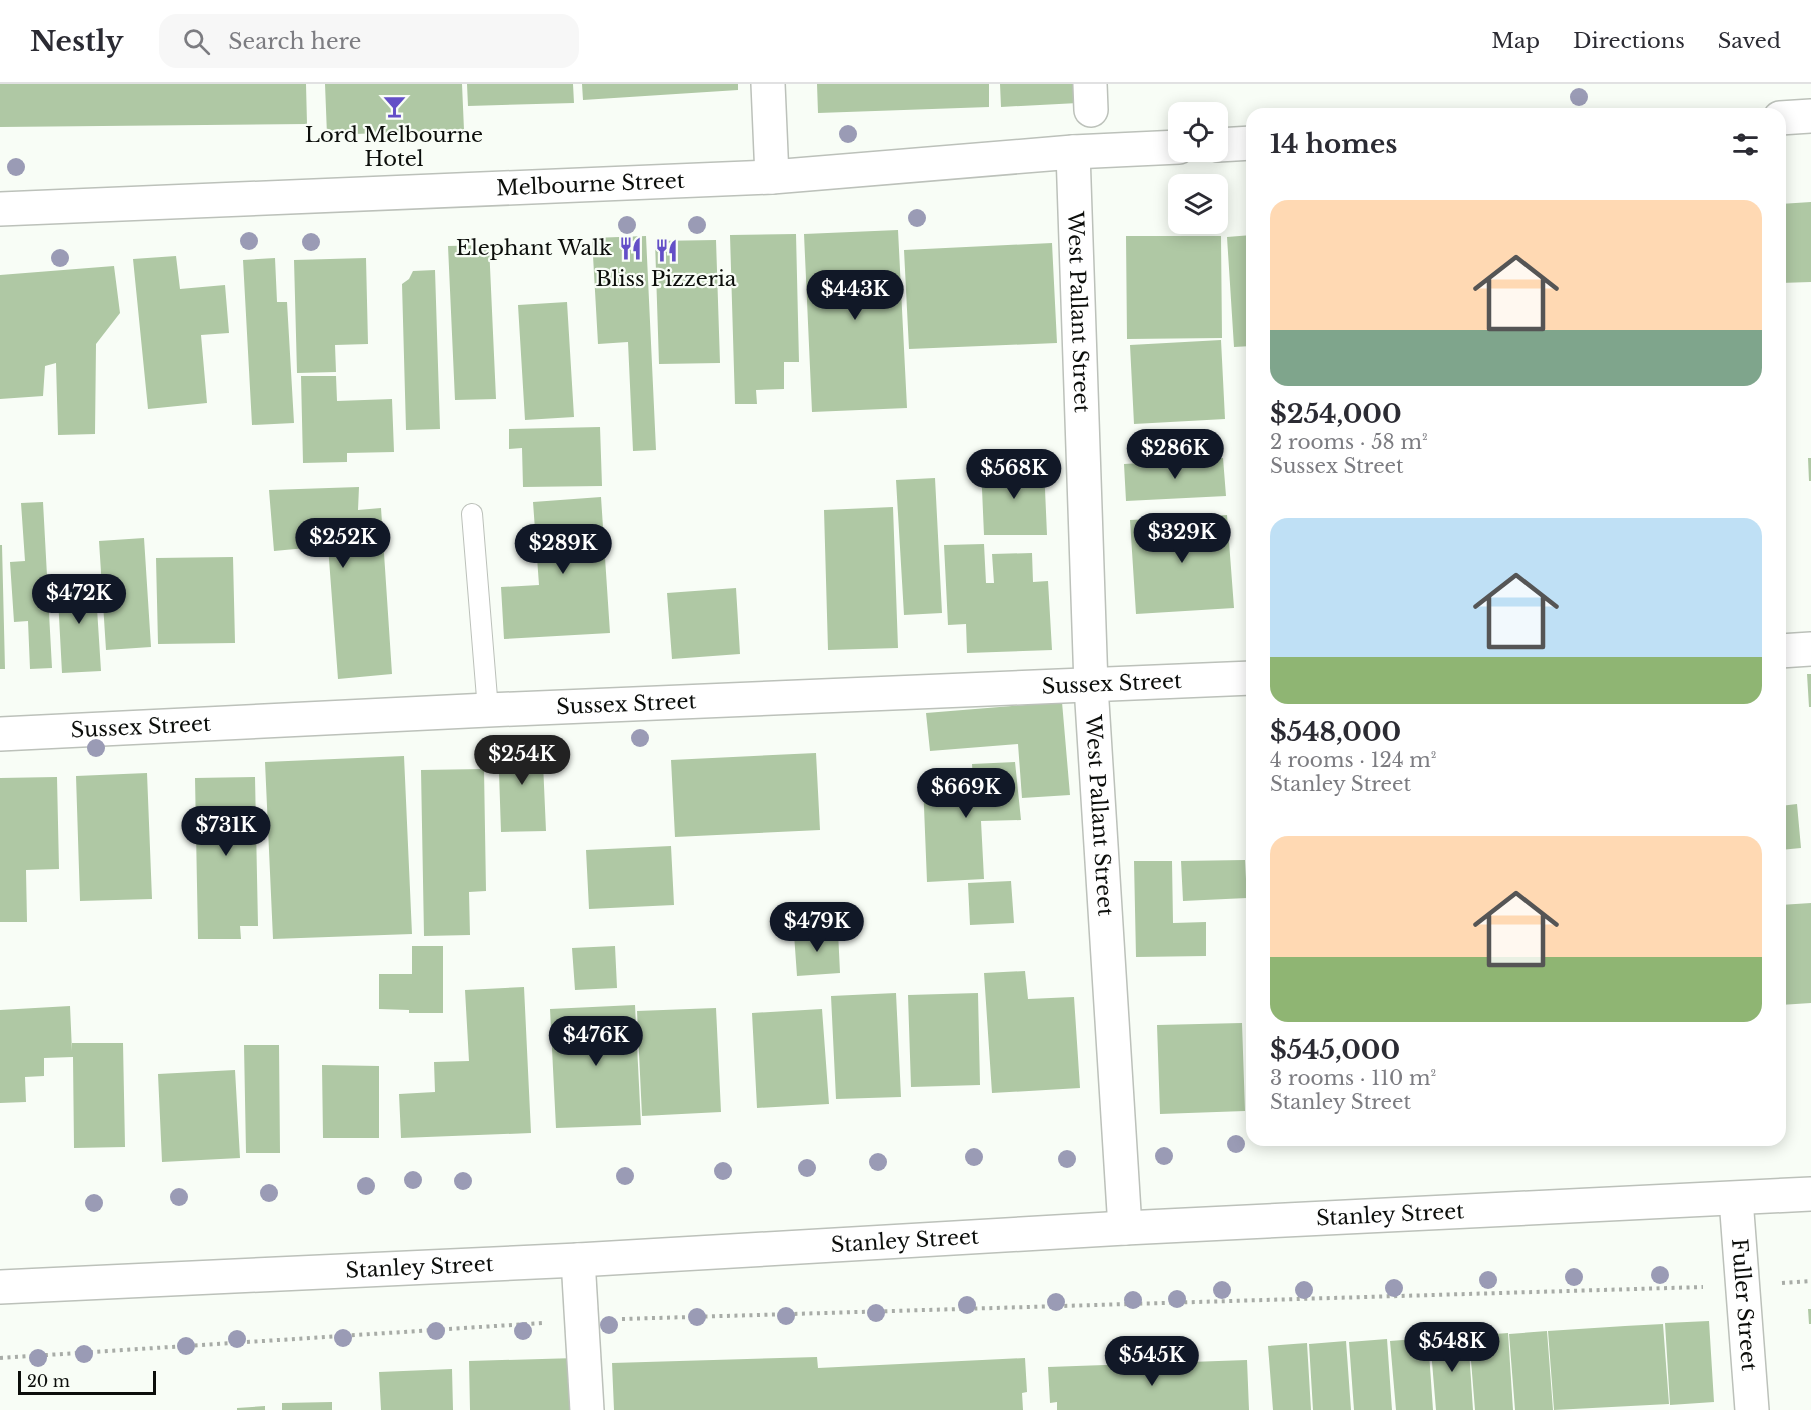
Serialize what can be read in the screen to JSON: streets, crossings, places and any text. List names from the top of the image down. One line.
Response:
{"streets":{"street":["Melbourne Street","West Pallant Street","Sussex Street","Stanley Street","Fuller Street"]},"crossings":[["Melbourne Street","West Pallant Street"],["West Pallant Street","Sussex Street"],["West Pallant Street","Stanley Street"],["Stanley Street","Fuller Street"]],"places":{"bar":["Lord Melbourne Hotel"],"restaurant":["Elephant Walk","Bliss Pizzeria"]},"scale_bar":"20 m","page":{"header":"Nestly","search":"Search here","nav":["Map","Directions","Saved"],"heading":"14 homes","list":[{"name":"$254,000","note":"2 rooms · 58 m² · Sussex Street"},{"name":"$548,000","note":"4 rooms · 124 m² · Stanley Street"},{"name":"$545,000","note":"3 rooms · 110 m² · Stanley Street"}],"price":["$443K","$286K","$568K","$329K","$252K","$289K","$472K","$254K","$669K","$731K","$479K","$476K","$548K","$545K"],"scale":"20 m"}}
